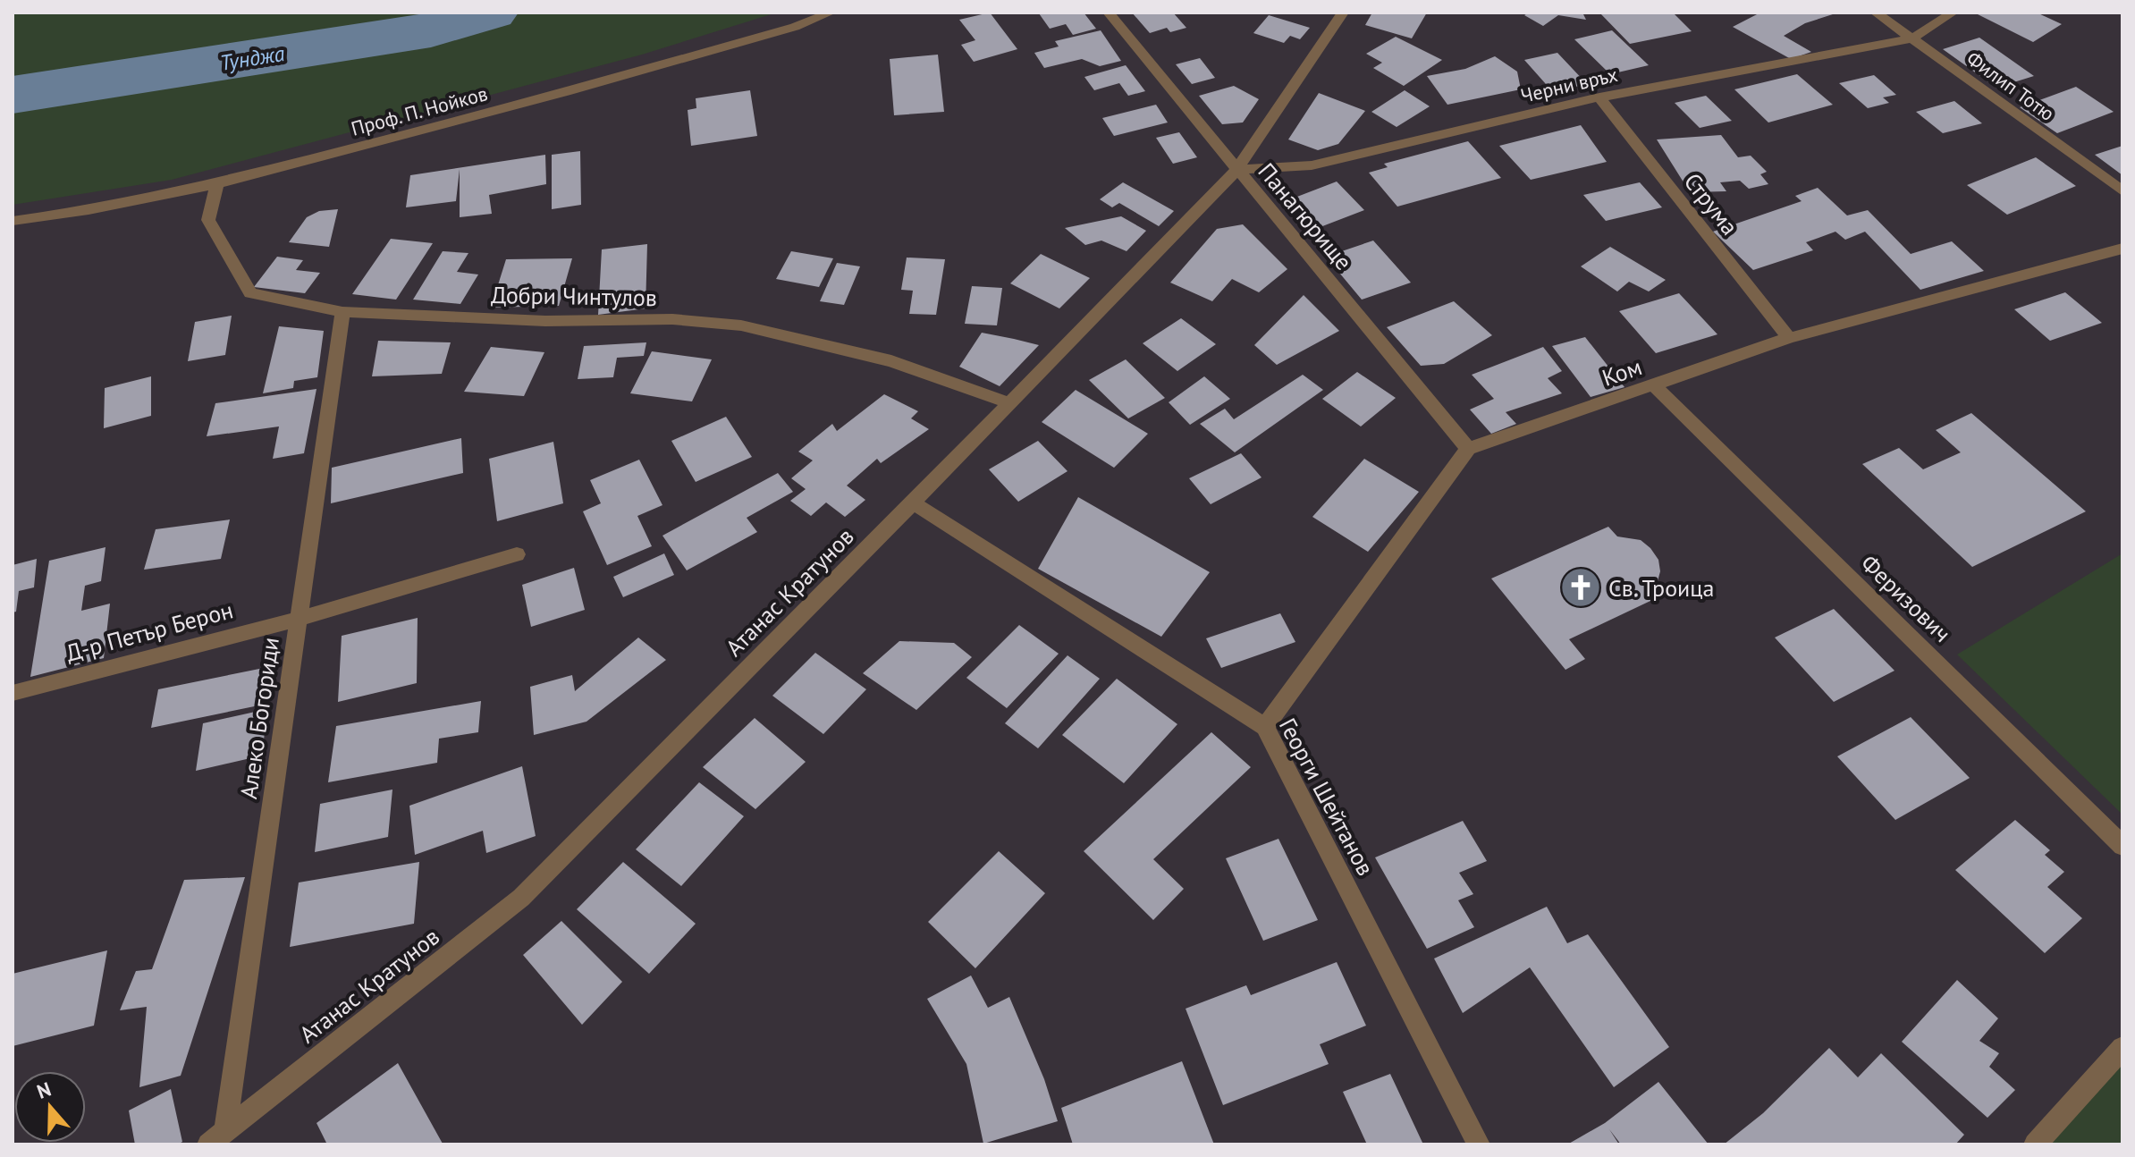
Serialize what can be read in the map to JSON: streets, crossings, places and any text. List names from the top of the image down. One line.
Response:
{"streets":{"street":["Черни връх","Филип Тотю","Проф. П. Нойков","Струма","Панагюрище","Добри Чинтулов","Ком","Атанас Кратунов","Феризович","Д-р Петър Берон","Алеко Богориди","Георги Шейтанов"]},"crossings":[["Черни връх","Филип Тотю"],["Черни връх","Струма"],["Черни връх","Панагюрище"],["Черни връх","Атанас Кратунов"],["Проф. П. Нойков","Добри Чинтулов"],["Струма","Ком"],["Панагюрище","Ком"],["Панагюрище","Атанас Кратунов"],["Добри Чинтулов","Атанас Кратунов"],["Добри Чинтулов","Алеко Богориди"],["Ком","Феризович"],["Атанас Кратунов","Алеко Богориди"],["Атанас Кратунов","Георги Шейтанов"],["Д-р Петър Берон","Алеко Богориди"]],"water":["Тунджа"],"places":{"church":["Св. Троица"]},"north":"top"}
